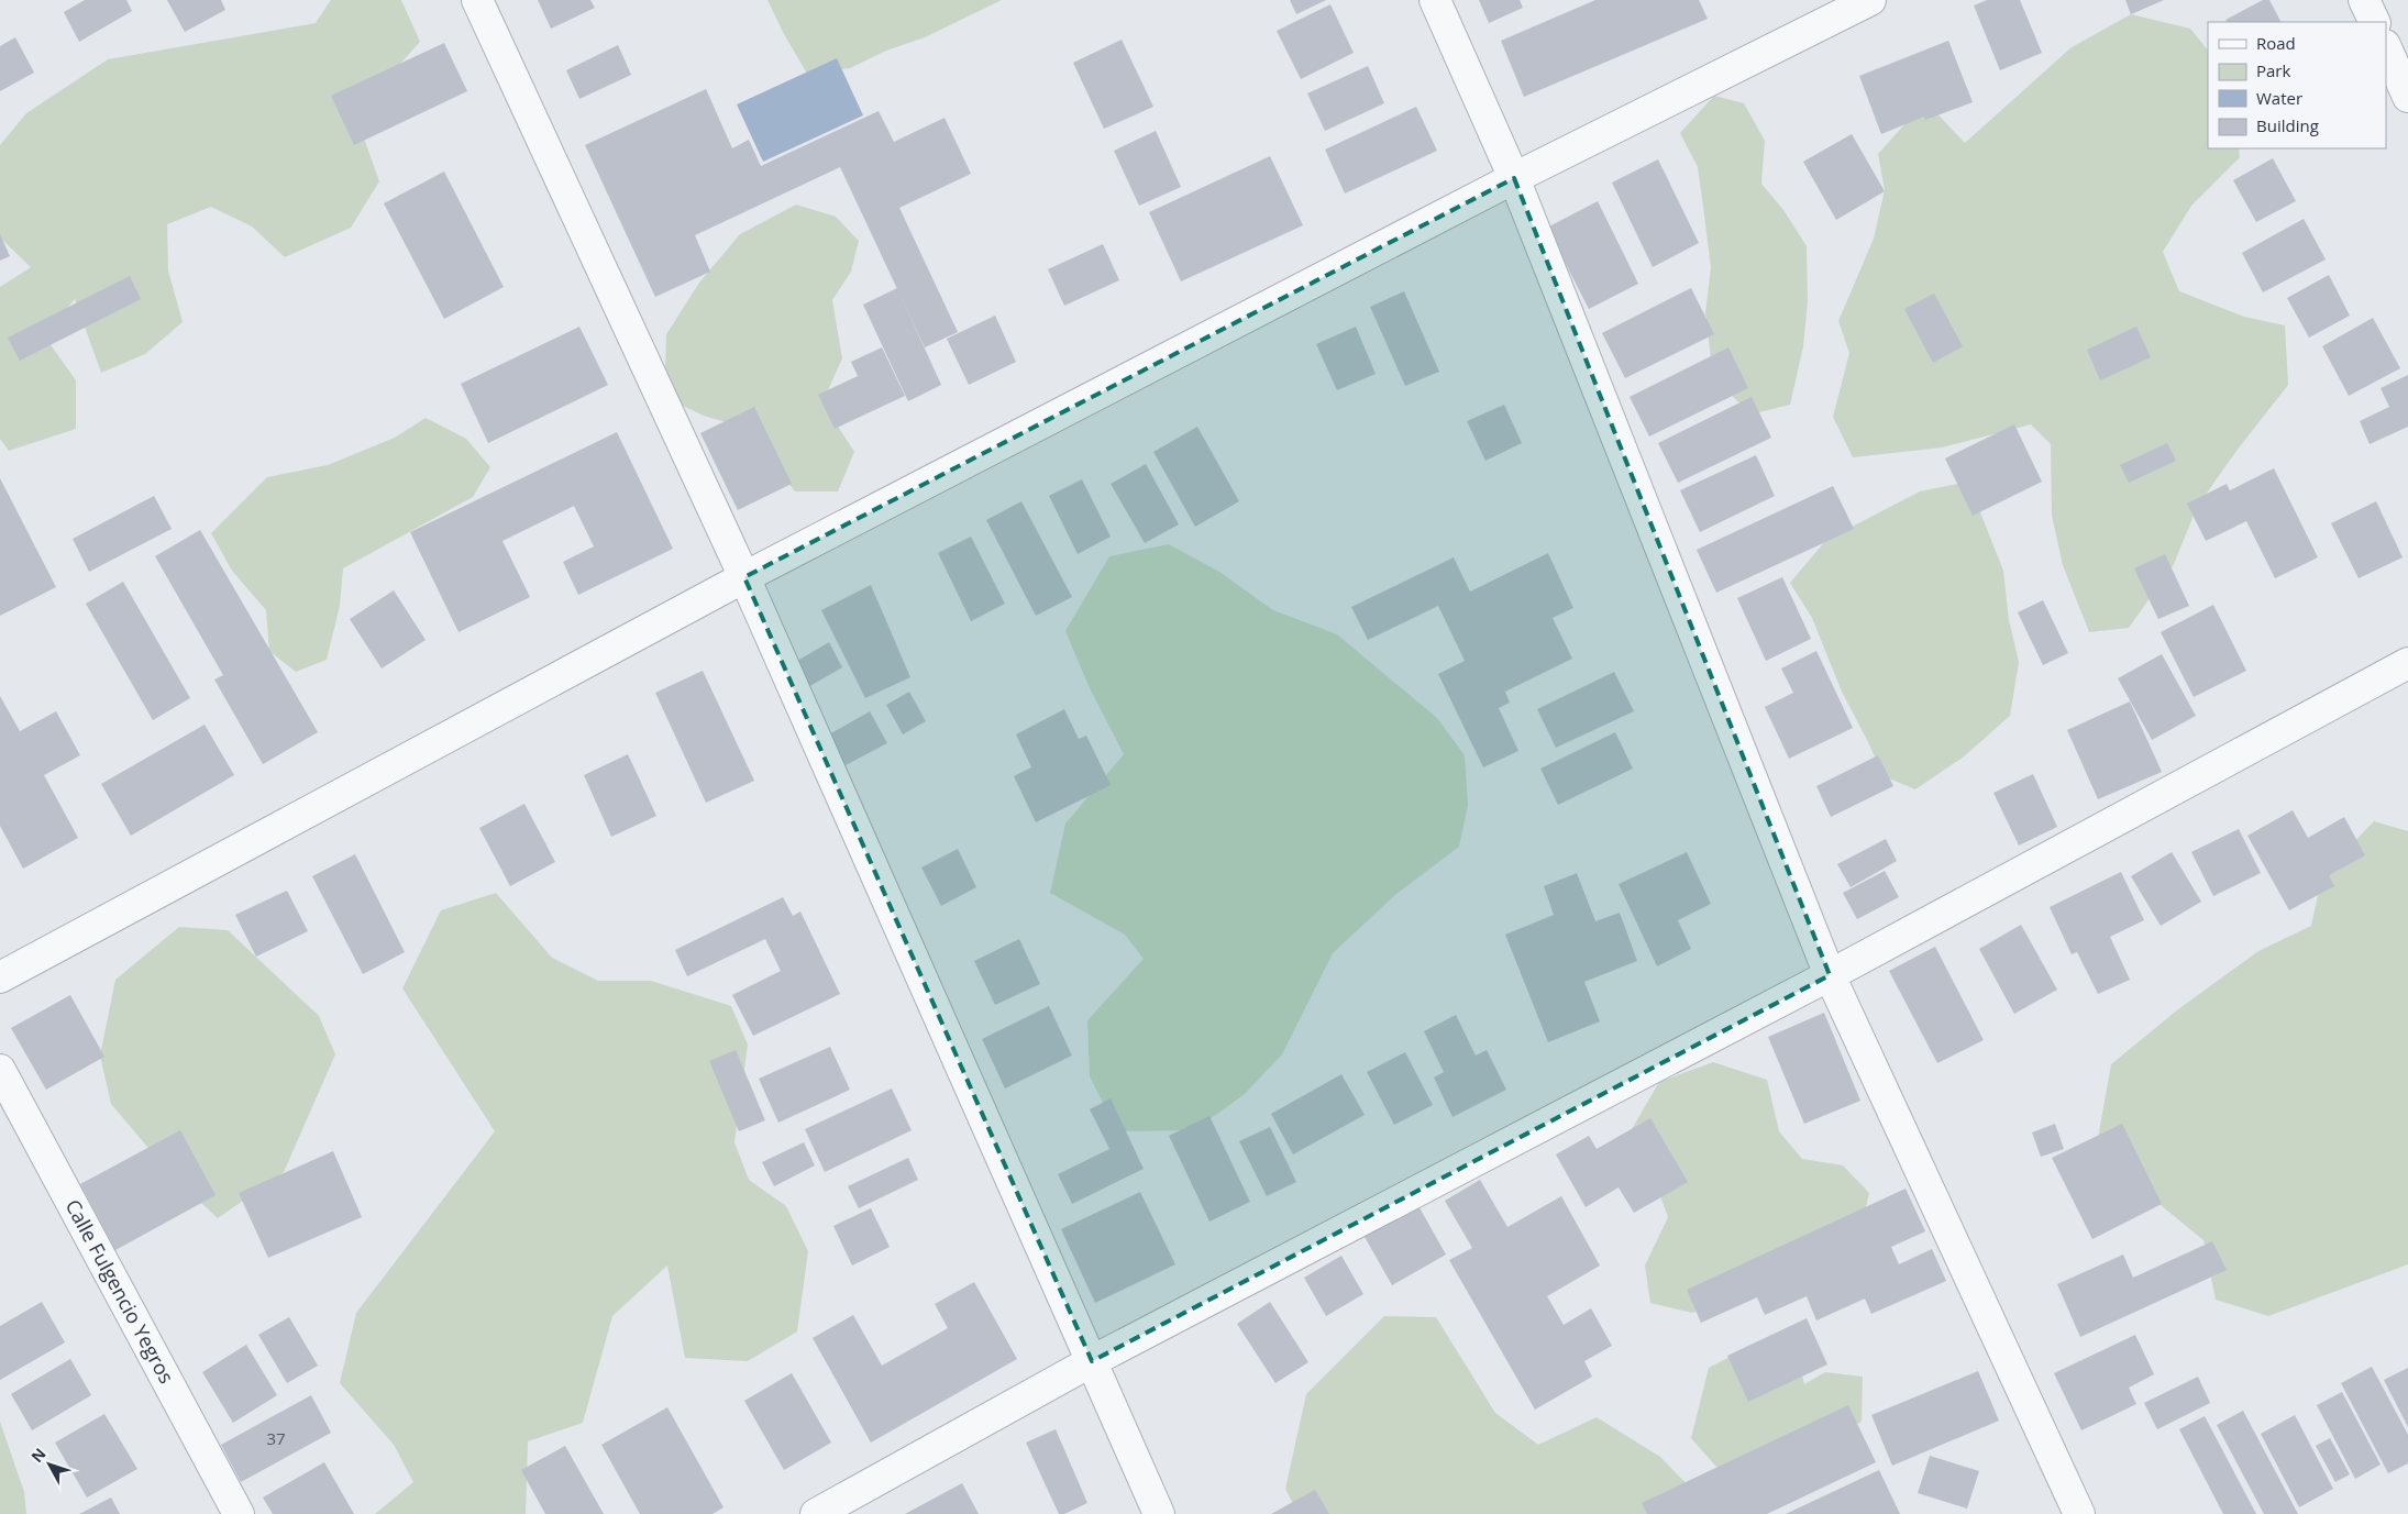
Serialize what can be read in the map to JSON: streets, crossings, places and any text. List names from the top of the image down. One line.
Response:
{"streets":{"street":["Calle Fulgencio Yegros"]},"house_numbers":["37"],"legend":["Road","Park","Water","Building"],"north":"top left"}
